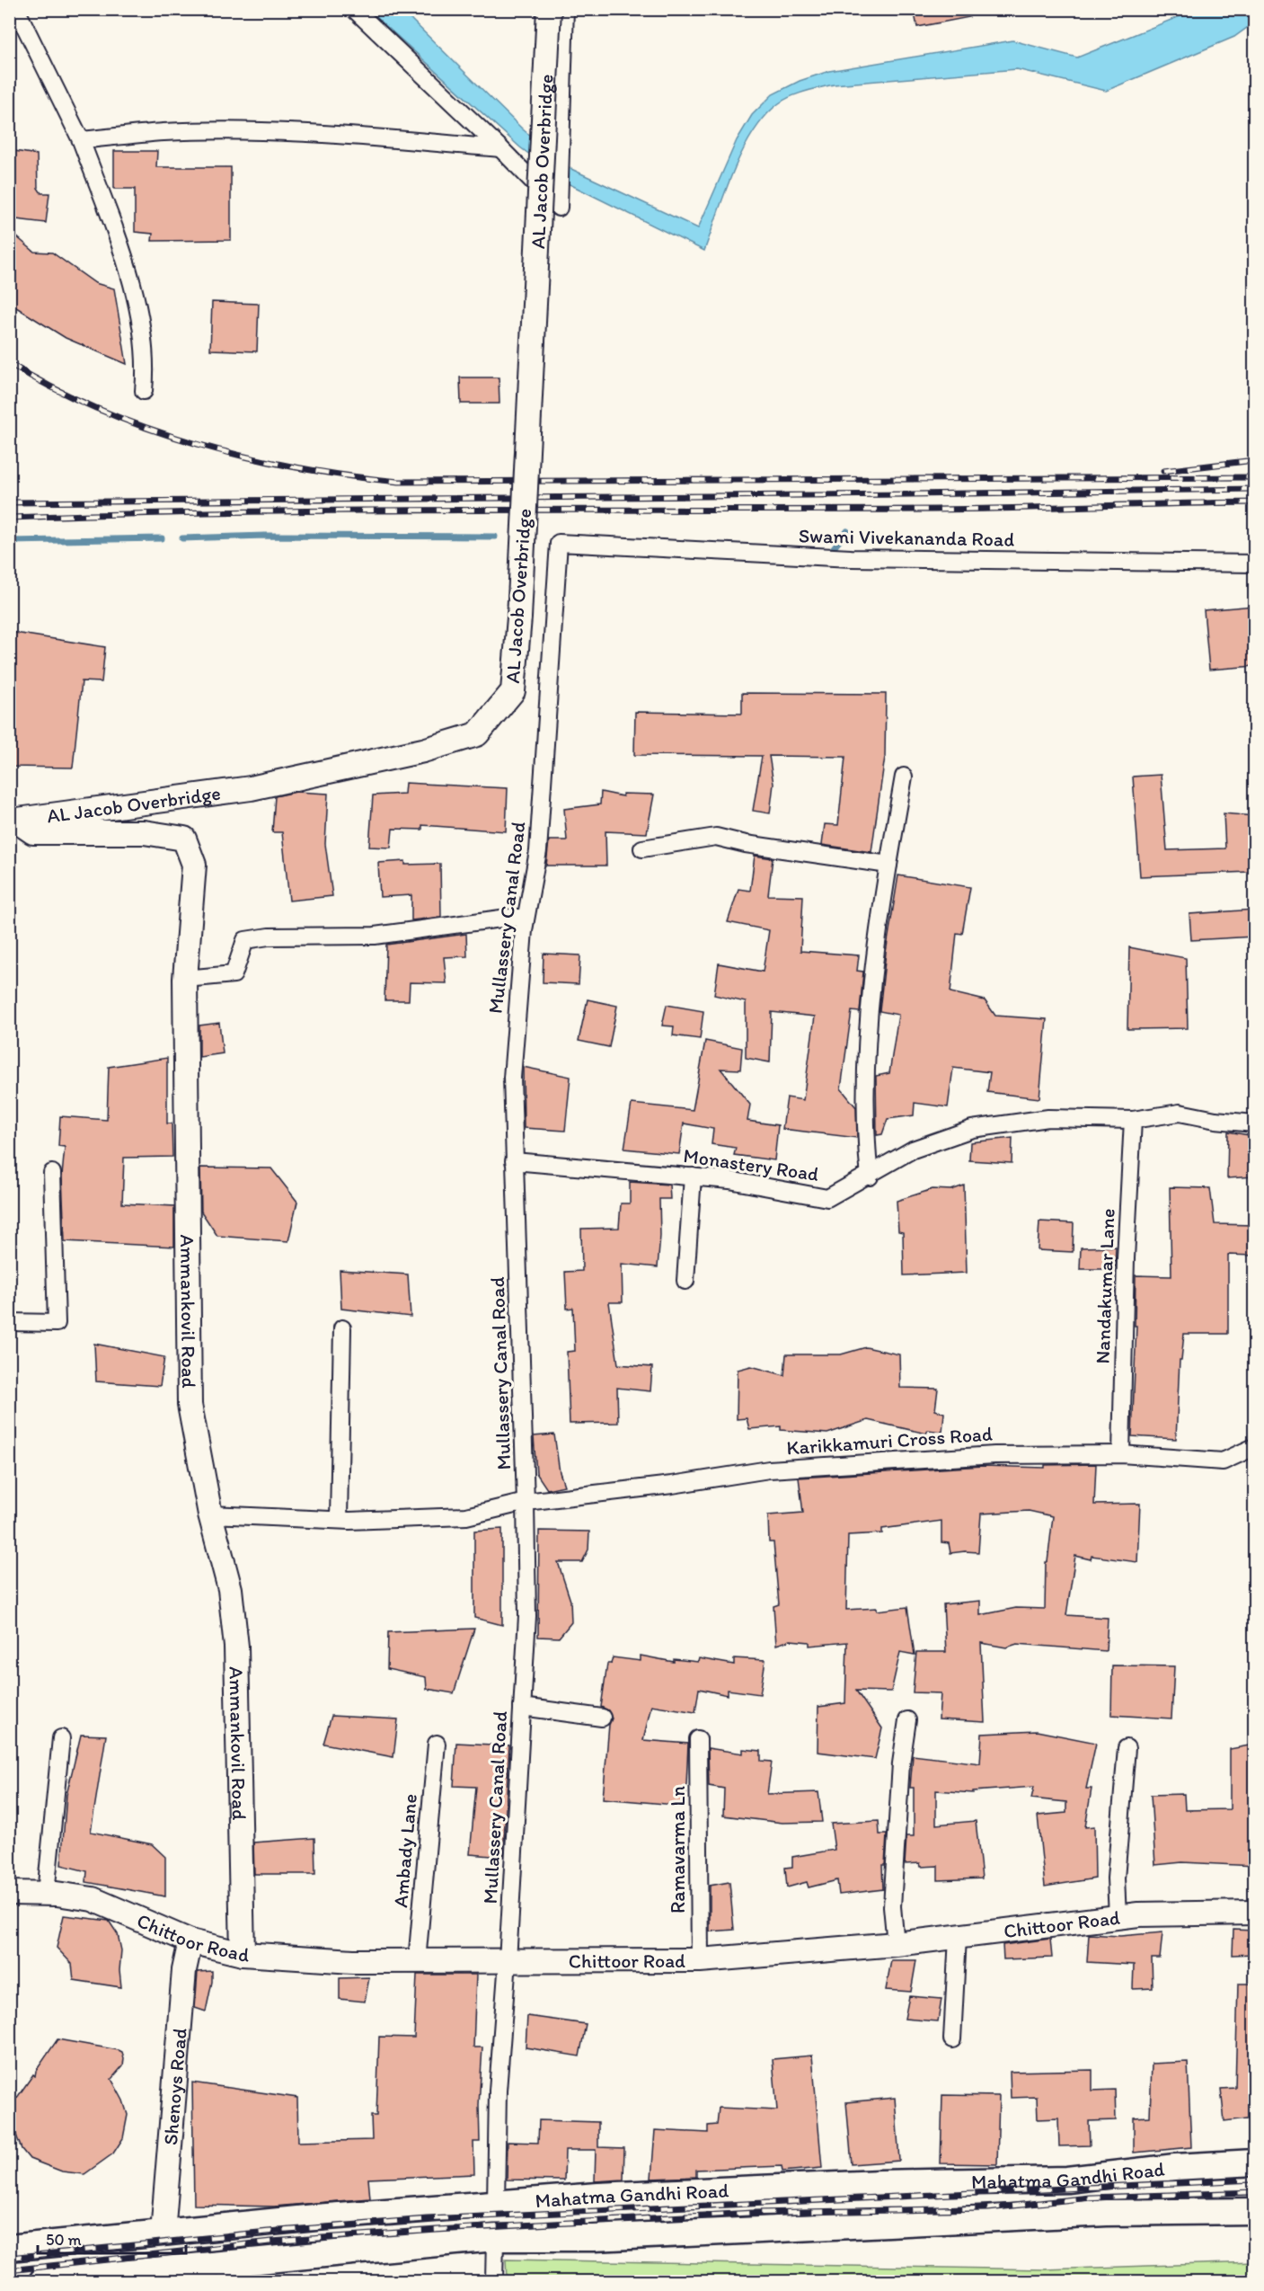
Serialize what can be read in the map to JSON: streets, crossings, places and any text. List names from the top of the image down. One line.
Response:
{"streets":{"main road":["AL Jacob Overbridge","Ammankovil Road","Chittoor Road","Shenoys Road","Mahatma Gandhi Road"],"street":["Swami Vivekananda Road","Mullassery Canal Road","Monastery Road","Nandakumar Lane","Karikkamuri Cross Road","Ramavarma Ln","Ambady Lane"]},"crossings":[["AL Jacob Overbridge","Ammankovil Road"],["Swami Vivekananda Road","Mullassery Canal Road"],["Mullassery Canal Road","Monastery Road"],["Mullassery Canal Road","Karikkamuri Cross Road"],["Mullassery Canal Road","Chittoor Road"],["Mullassery Canal Road","Mahatma Gandhi Road"],["Monastery Road","Nandakumar Lane"],["Nandakumar Lane","Karikkamuri Cross Road"],["Ammankovil Road","Karikkamuri Cross Road"],["Ammankovil Road","Chittoor Road"],["Ramavarma Ln","Chittoor Road"],["Ambady Lane","Chittoor Road"],["Chittoor Road","Shenoys Road"],["Shenoys Road","Mahatma Gandhi Road"]],"scale_bar":"50 m"}
